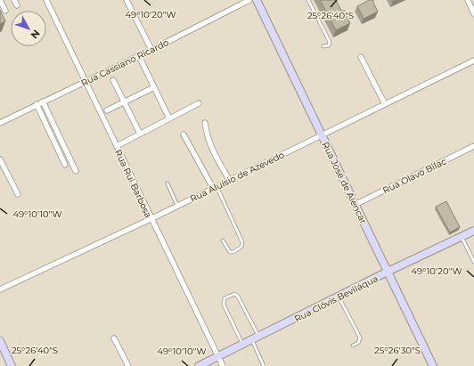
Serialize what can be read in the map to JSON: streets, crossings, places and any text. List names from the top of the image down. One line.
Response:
{"streets":{"street":["Rua Cassiano Ricardo","Rua Olavo Bilac","Rua Aluísio de Azevedo","Rua José de Alencar","Rua Rui Barbosa","Rua Clóvis Beviláqua"]},"crossings":[["Rua Cassiano Ricardo","Rua Rui Barbosa"],["Rua Olavo Bilac","Rua José de Alencar"],["Rua Aluísio de Azevedo","Rua José de Alencar"],["Rua Aluísio de Azevedo","Rua Rui Barbosa"],["Rua José de Alencar","Rua Clóvis Beviláqua"],["Rua Rui Barbosa","Rua Clóvis Beviláqua"]],"north":"bottom right","coordinates":["49°10'20\"W","25°26'40\"S","49°10'10\"W","25°26'30\"S"]}
